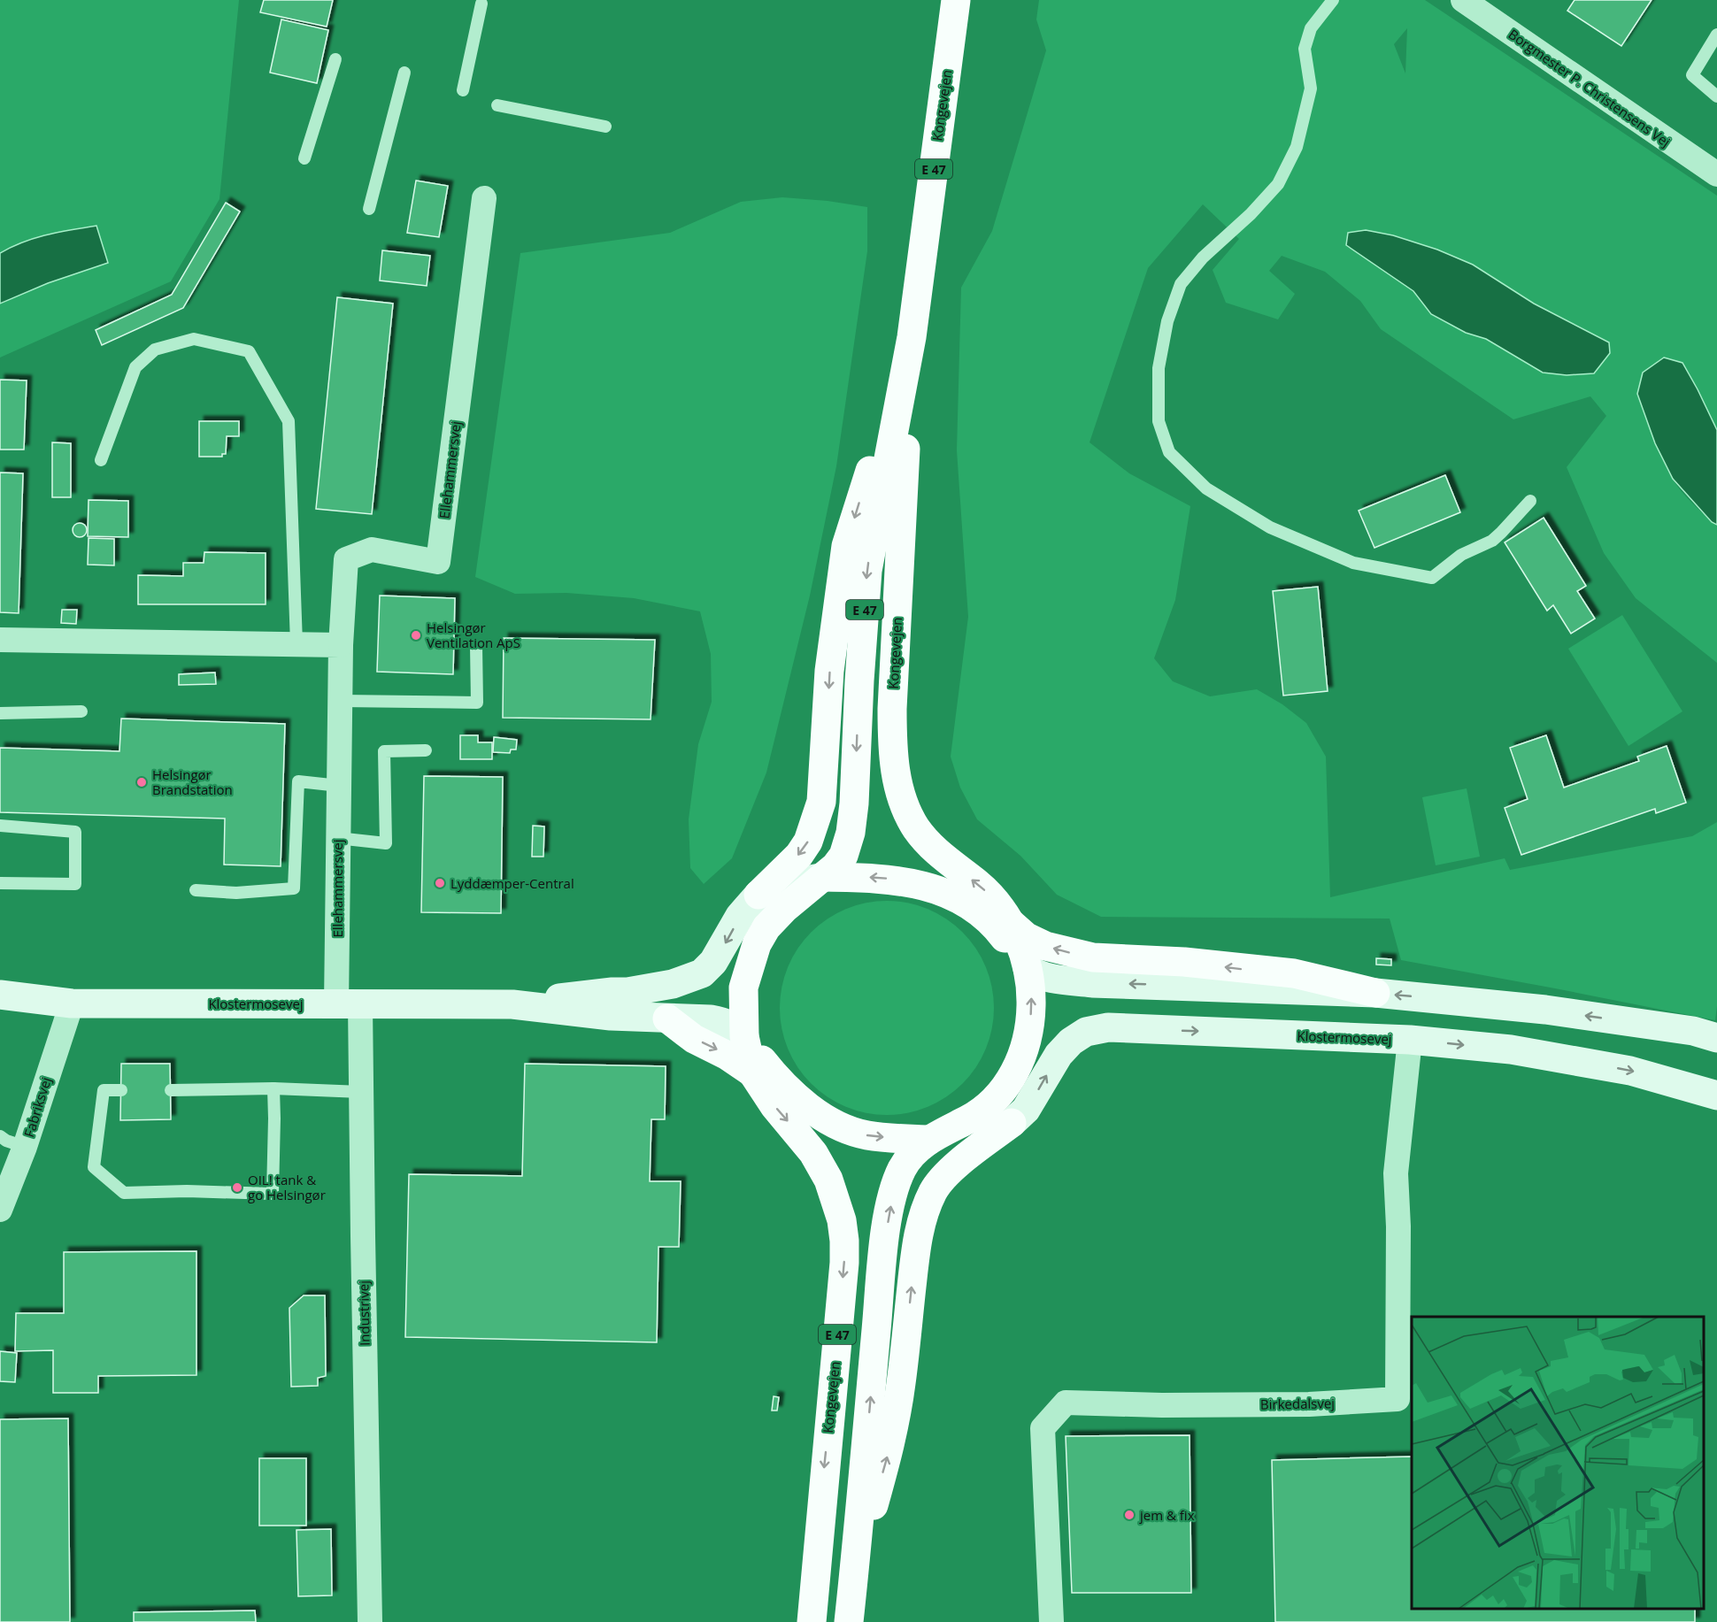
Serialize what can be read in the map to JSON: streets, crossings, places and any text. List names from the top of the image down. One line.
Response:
{"streets":{"main road":["Kongevejen","E 47","Klostermosevej"],"street":["Borgmester P. Christensens Vej","Ellehammersvej","Fabriksvej","Industrivej","Birkedalsvej"]},"crossings":[["Kongevejen","E 47"],["E 47","Klostermosevej"],["Ellehammersvej","Klostermosevej"],["Ellehammersvej","Industrivej"],["Klostermosevej","Fabriksvej"],["Klostermosevej","Industrivej"],["Klostermosevej","Birkedalsvej"]],"places":["Helsingør Ventilation ApS","Helsingør Brandstation","Lyddæmper-Central","OIL! tank & go Helsingør","jem & fix"]}
